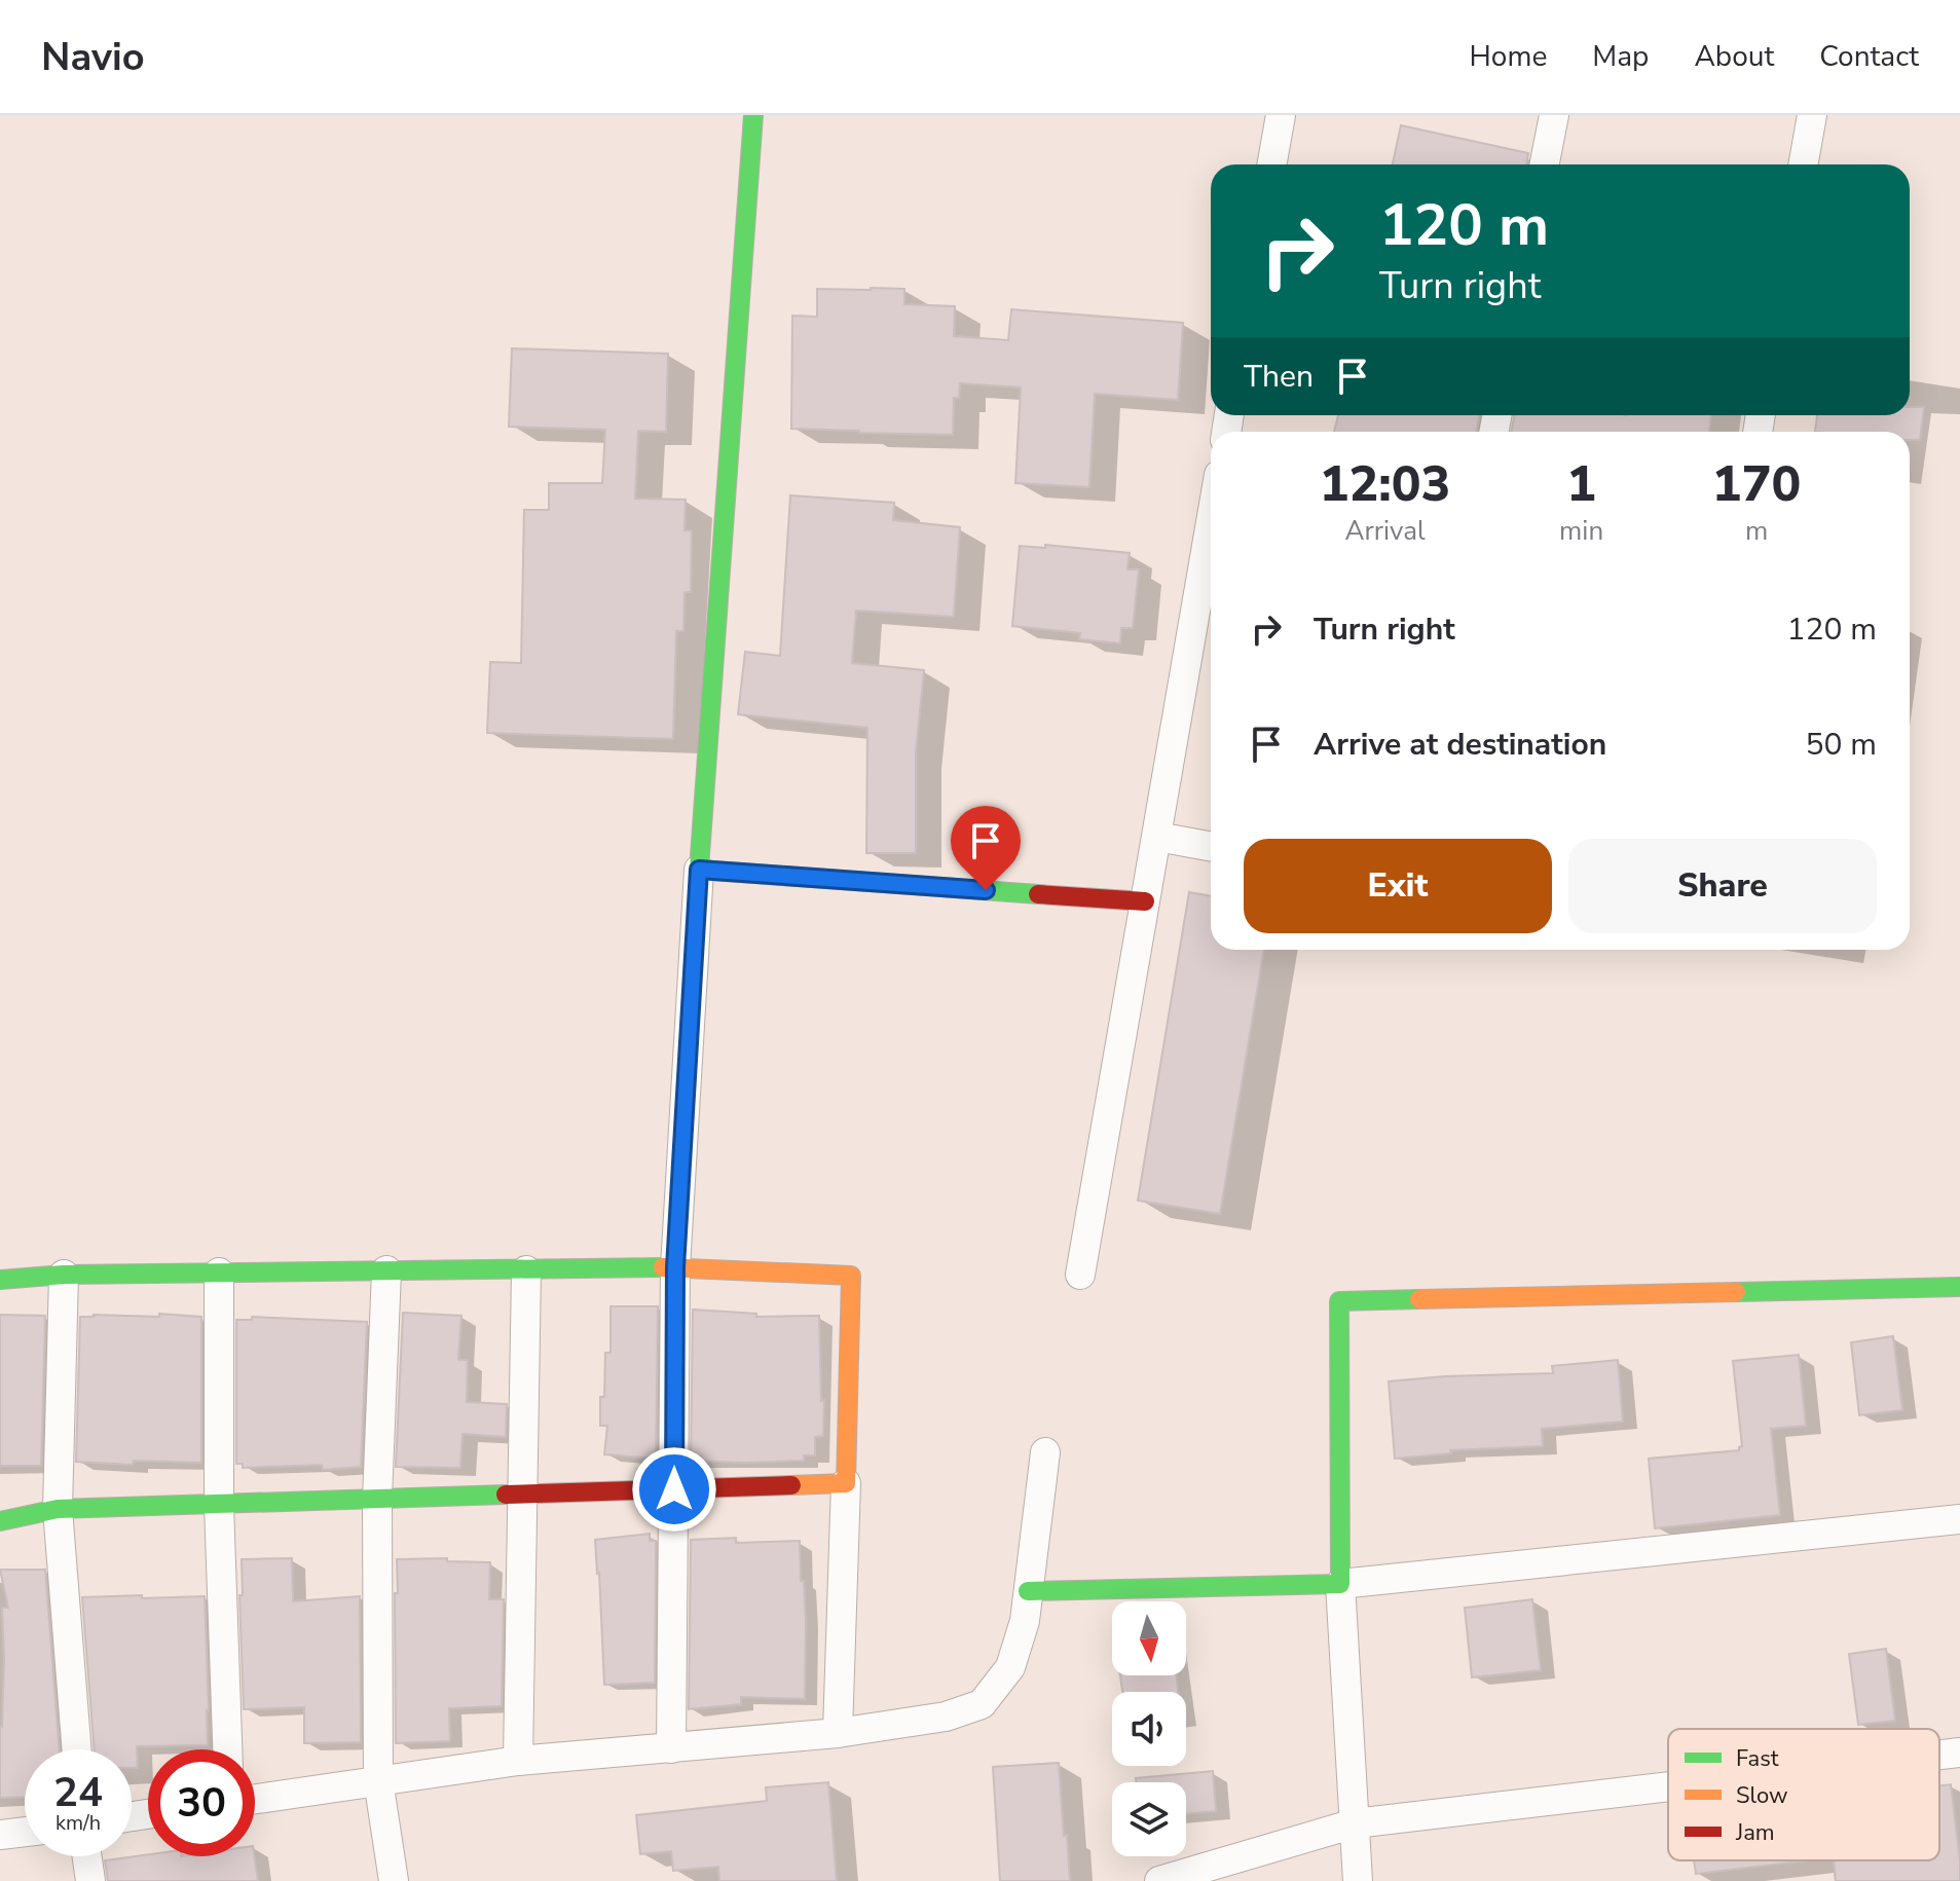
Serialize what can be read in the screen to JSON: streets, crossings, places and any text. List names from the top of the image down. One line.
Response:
{"legend":["Fast","Slow","Jam"],"north":"bottom","page":{"header":"Navio","nav":["Home","Map","About","Contact"],"turn":["120 m","Turn right"],"then":"Then","eta":["12:03","Arrival","1","min","170","m"],"list":[{"name":"Turn right","value":"120 m"},{"name":"Arrive at destination","value":"50 m"}],"buttons":["Exit","Share"],"speed":"24 km/h","limit":"30"}}
